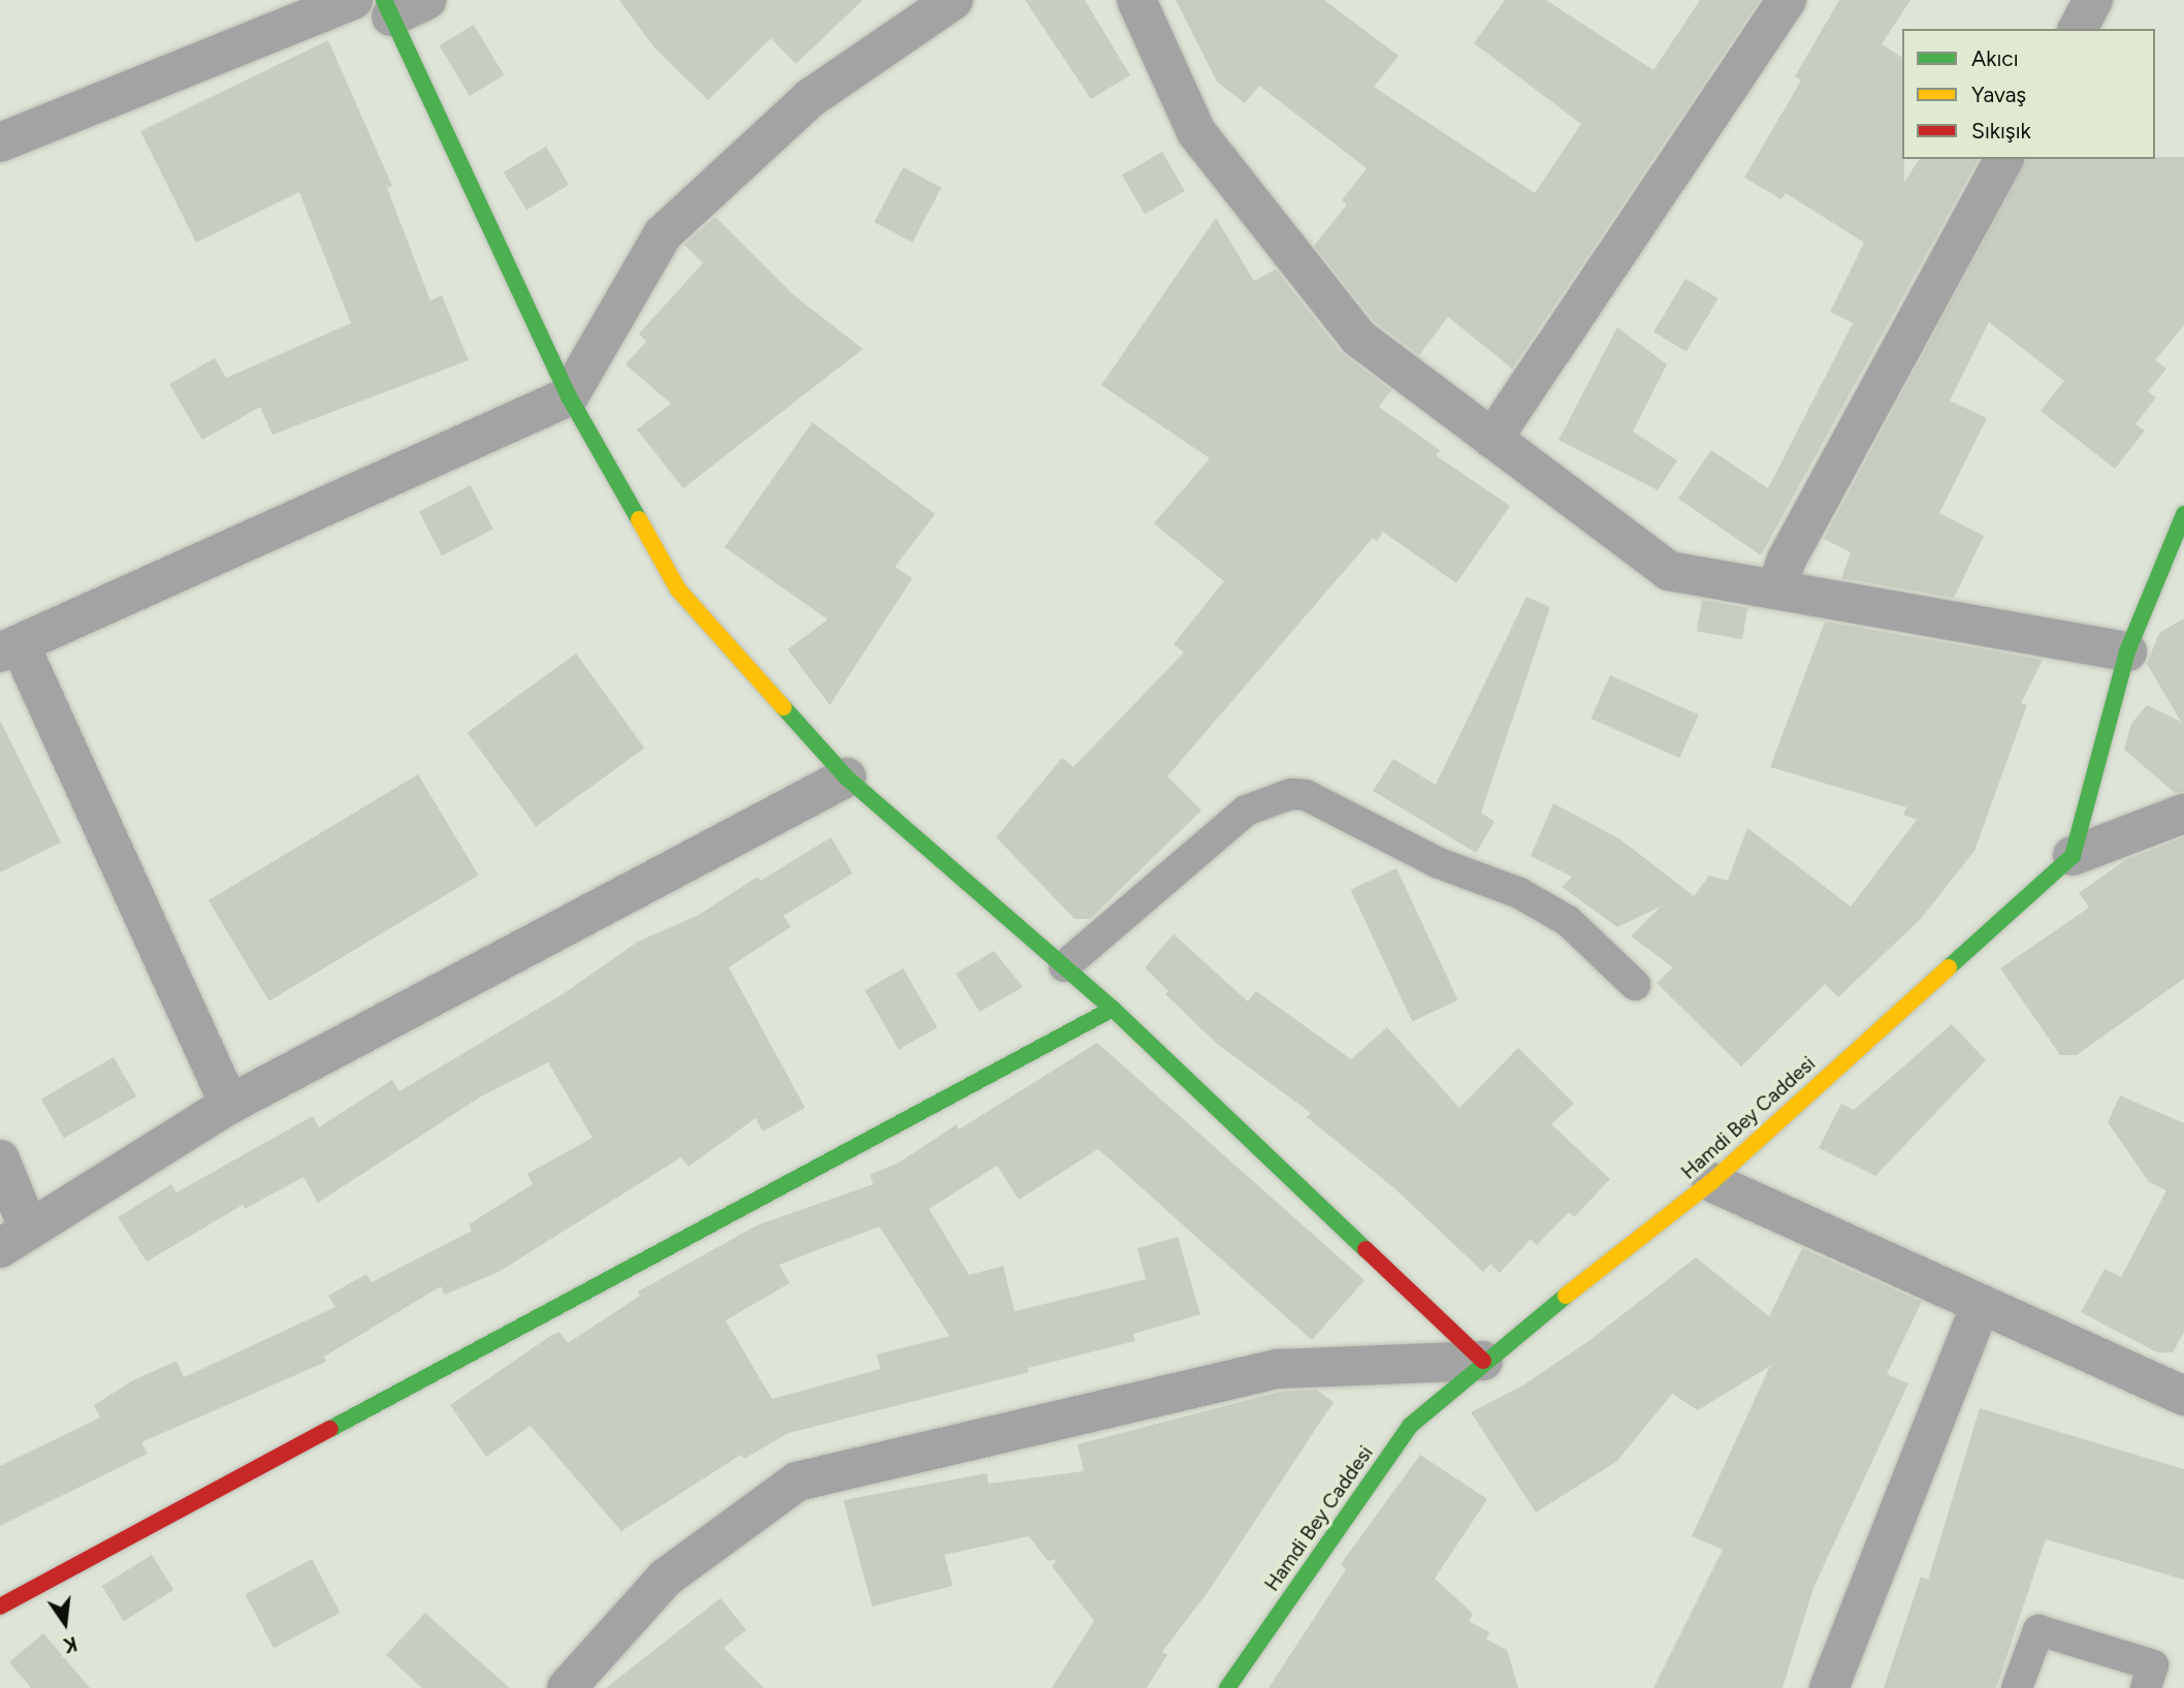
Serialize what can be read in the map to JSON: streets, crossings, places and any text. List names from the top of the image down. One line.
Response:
{"streets":{"street":["Hamdi Bey Caddesi"]},"legend":["Akıcı","Yavaş","Sıkışık"],"north":"bottom"}
